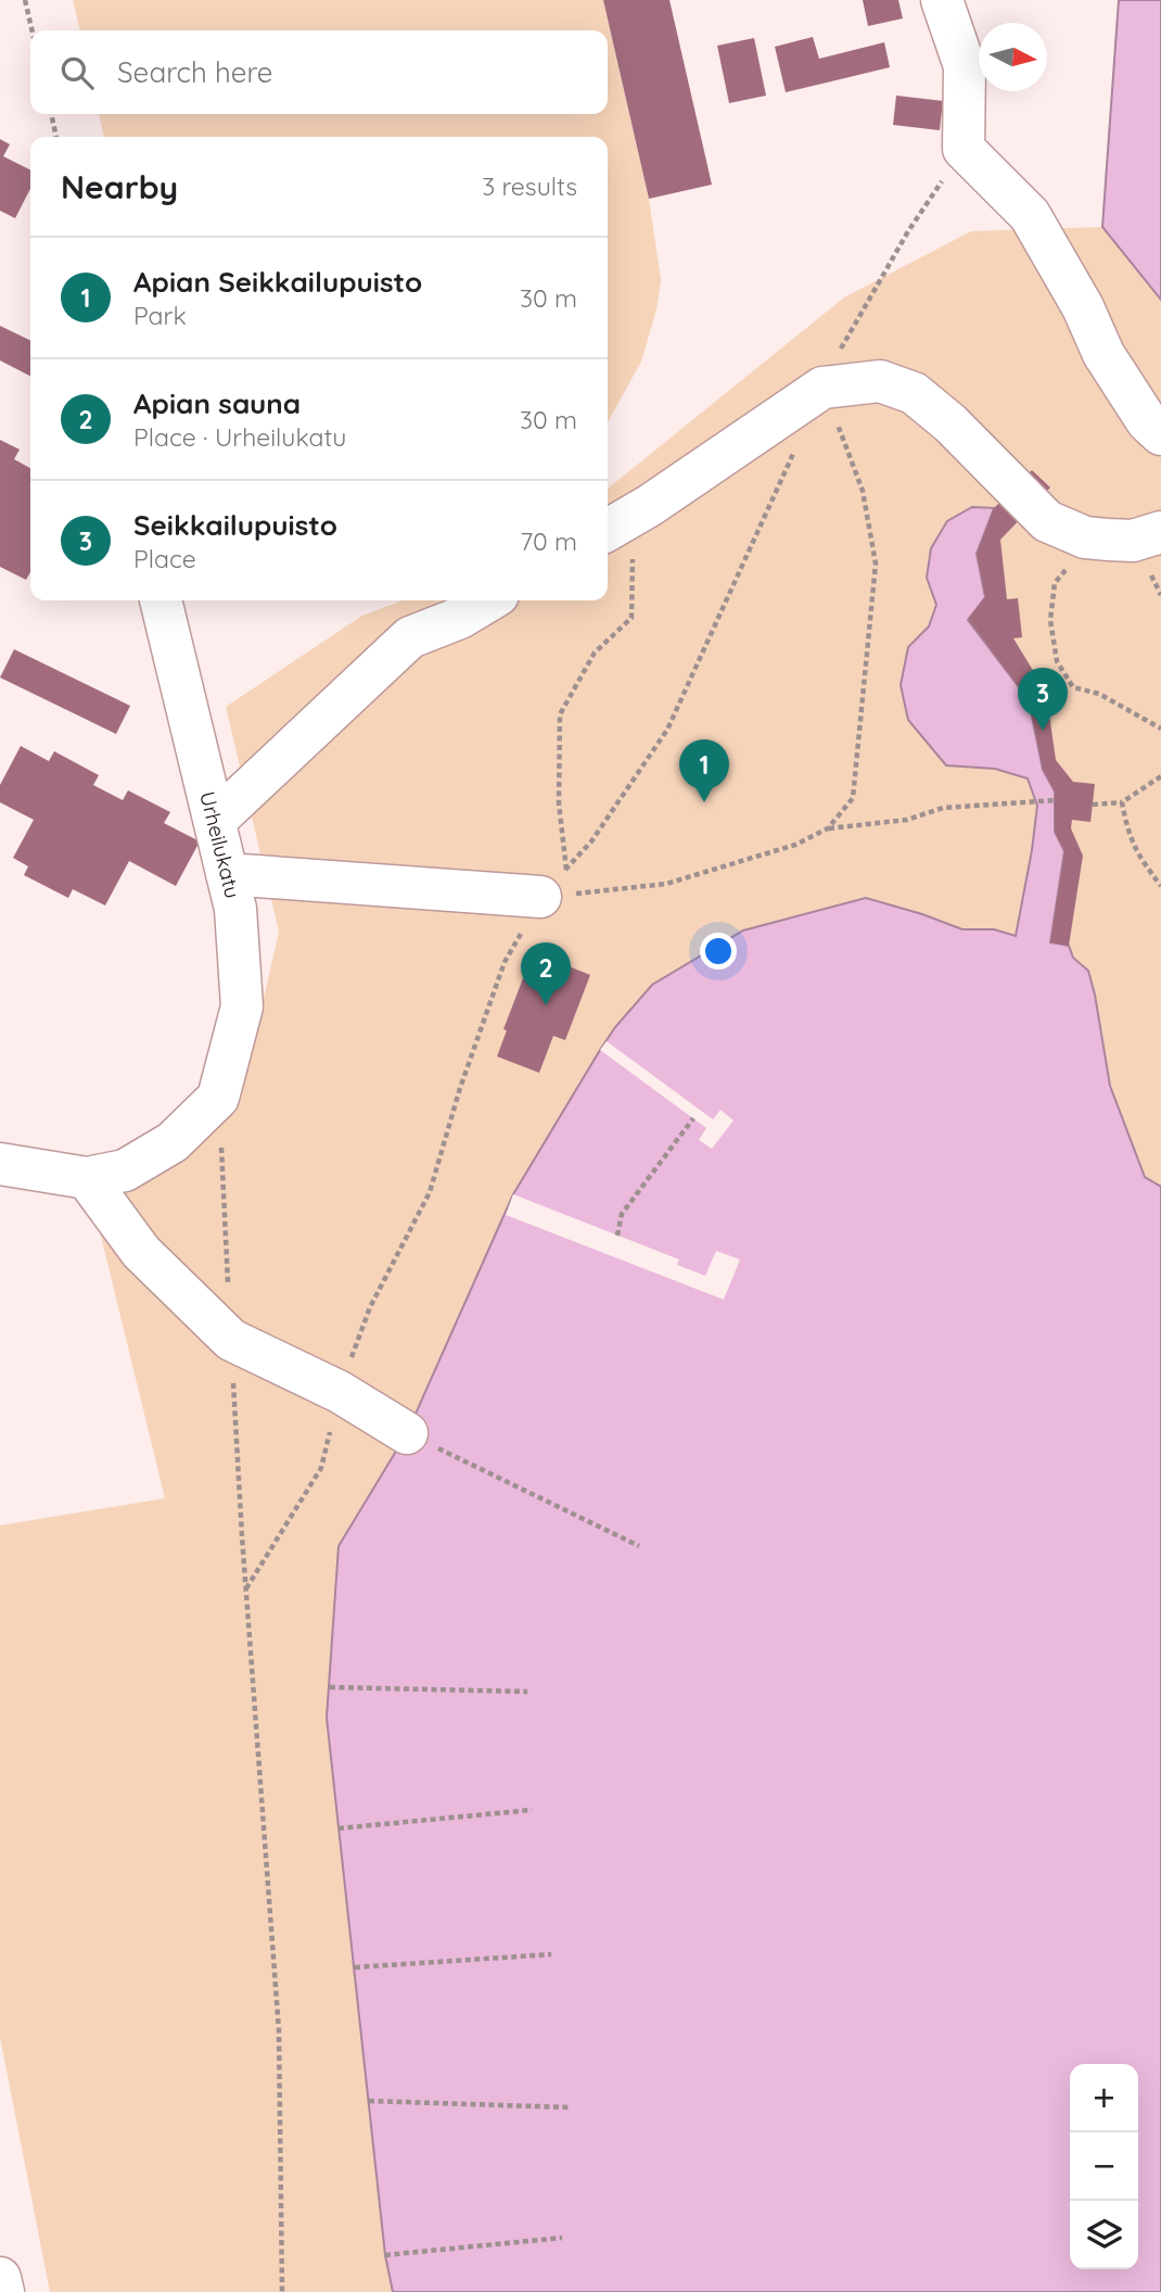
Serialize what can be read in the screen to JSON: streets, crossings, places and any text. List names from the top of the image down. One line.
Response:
{"streets":{"street":["Urheilukatu"]},"north":"right","page":{"search":"Search here","heading":["Nearby","3 results"],"list":[{"mark":"1","name":"Apian Seikkailupuisto","note":"Park","value":"30 m"},{"mark":"2","name":"Apian sauna","note":"Place · Urheilukatu","value":"30 m"},{"mark":"3","name":"Seikkailupuisto","note":"Place","value":"70 m"}],"pins":["3","1","2"],"map_buttons":["+","−"]}}
